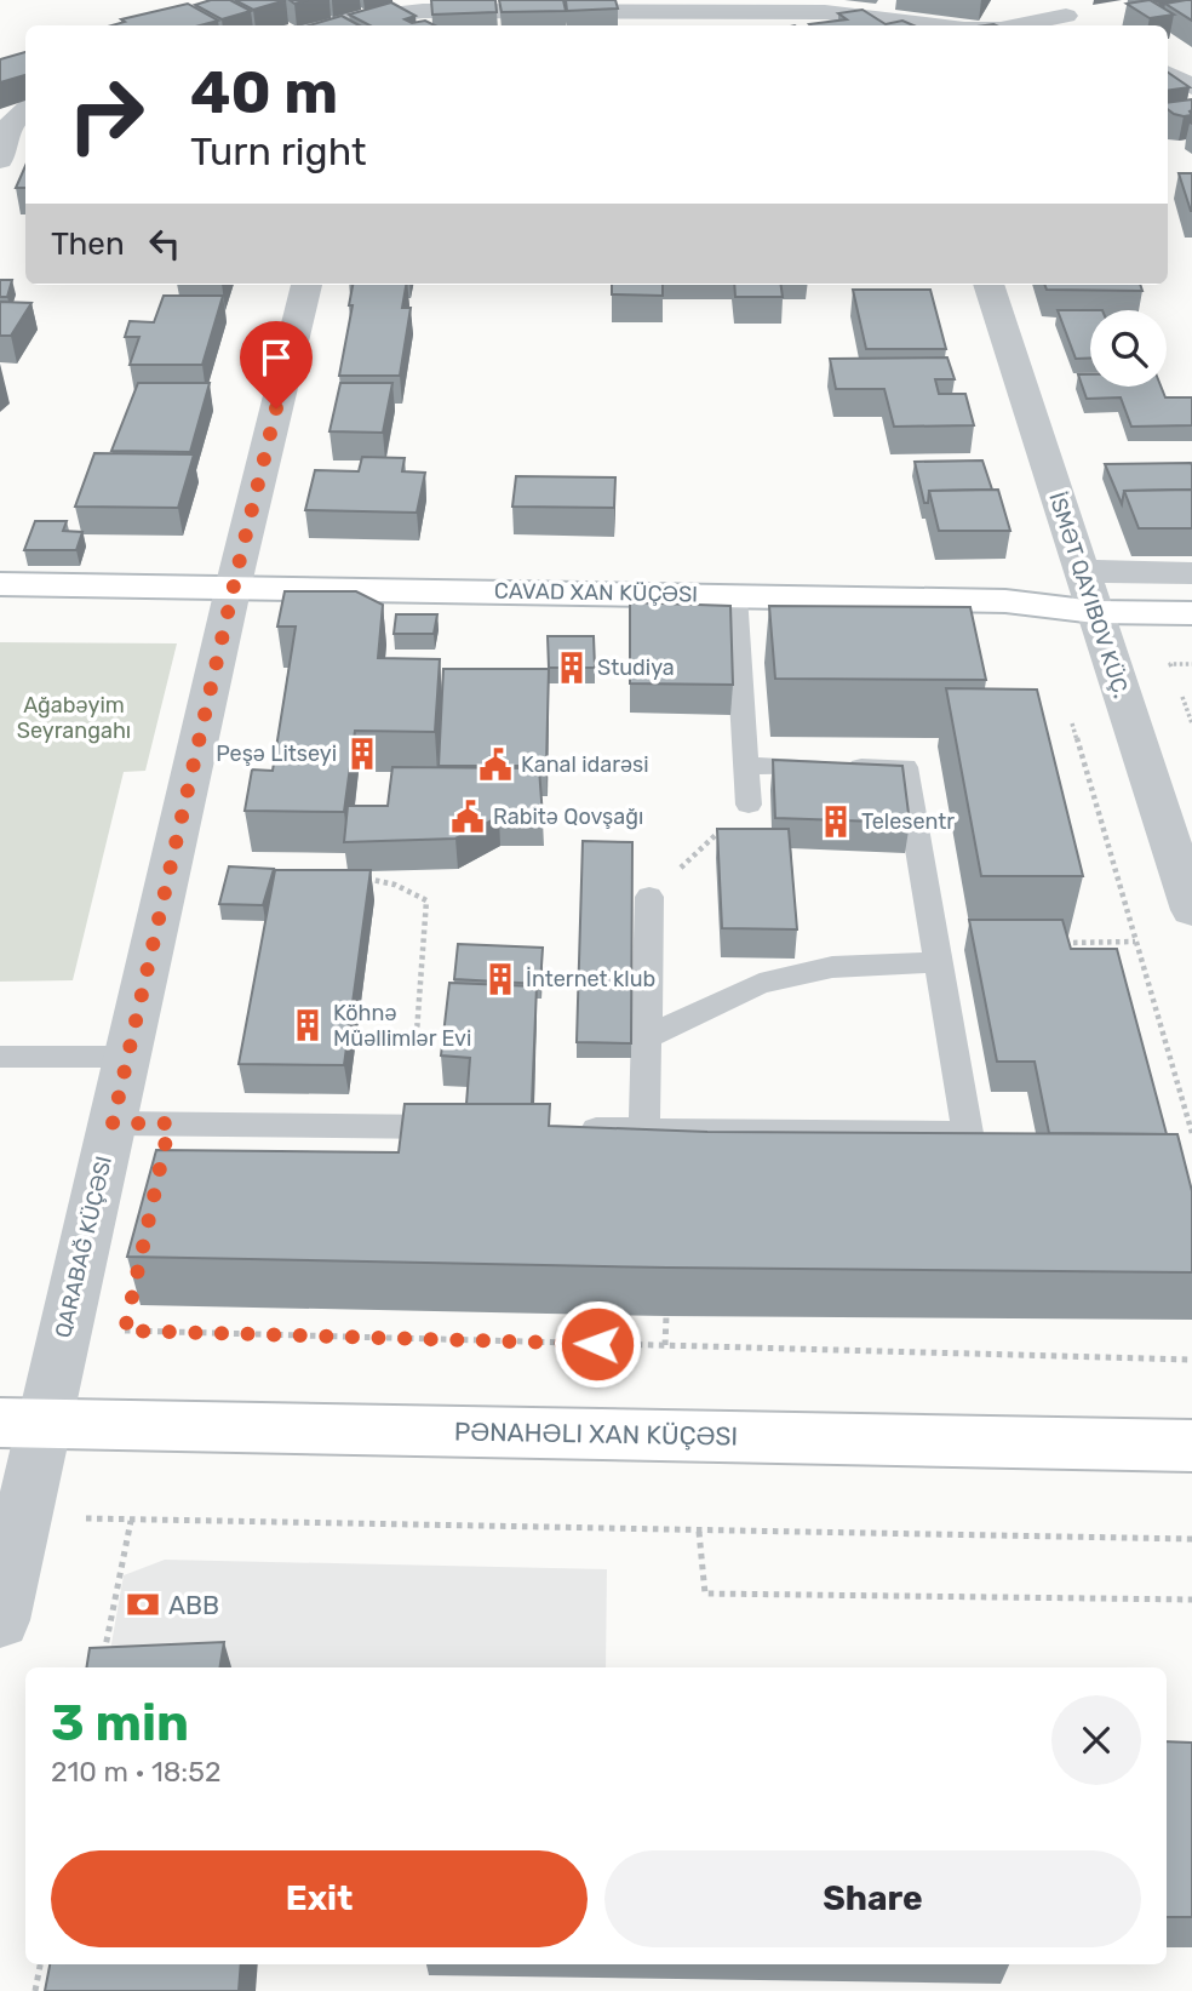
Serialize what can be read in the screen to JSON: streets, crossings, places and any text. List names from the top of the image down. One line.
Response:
{"streets":{"street":["CAVAD XAN KÜÇƏSI","QARABAĞ KÜÇƏSI","PƏNAHƏLI XAN KÜÇƏSI"]},"crossings":[["CAVAD XAN KÜÇƏSI","QARABAĞ KÜÇƏSI"],["QARABAĞ KÜÇƏSI","PƏNAHƏLI XAN KÜÇƏSI"]],"parks":["Ağabəyim Seyrangahı"],"places":{"building":["Studiya","Peşə Litseyi","Telesentr","İnternet klub","Köhnə Müəllimlər Evi"],"public building":["Kanal idarəsi","Rabitə Qovşağı"],"bank":["ABB"]},"page":{"turn":["40 m","Turn right"],"then":"Then","heading":["3 min","210 m · 18:52"],"buttons":["Exit","Share"]}}
